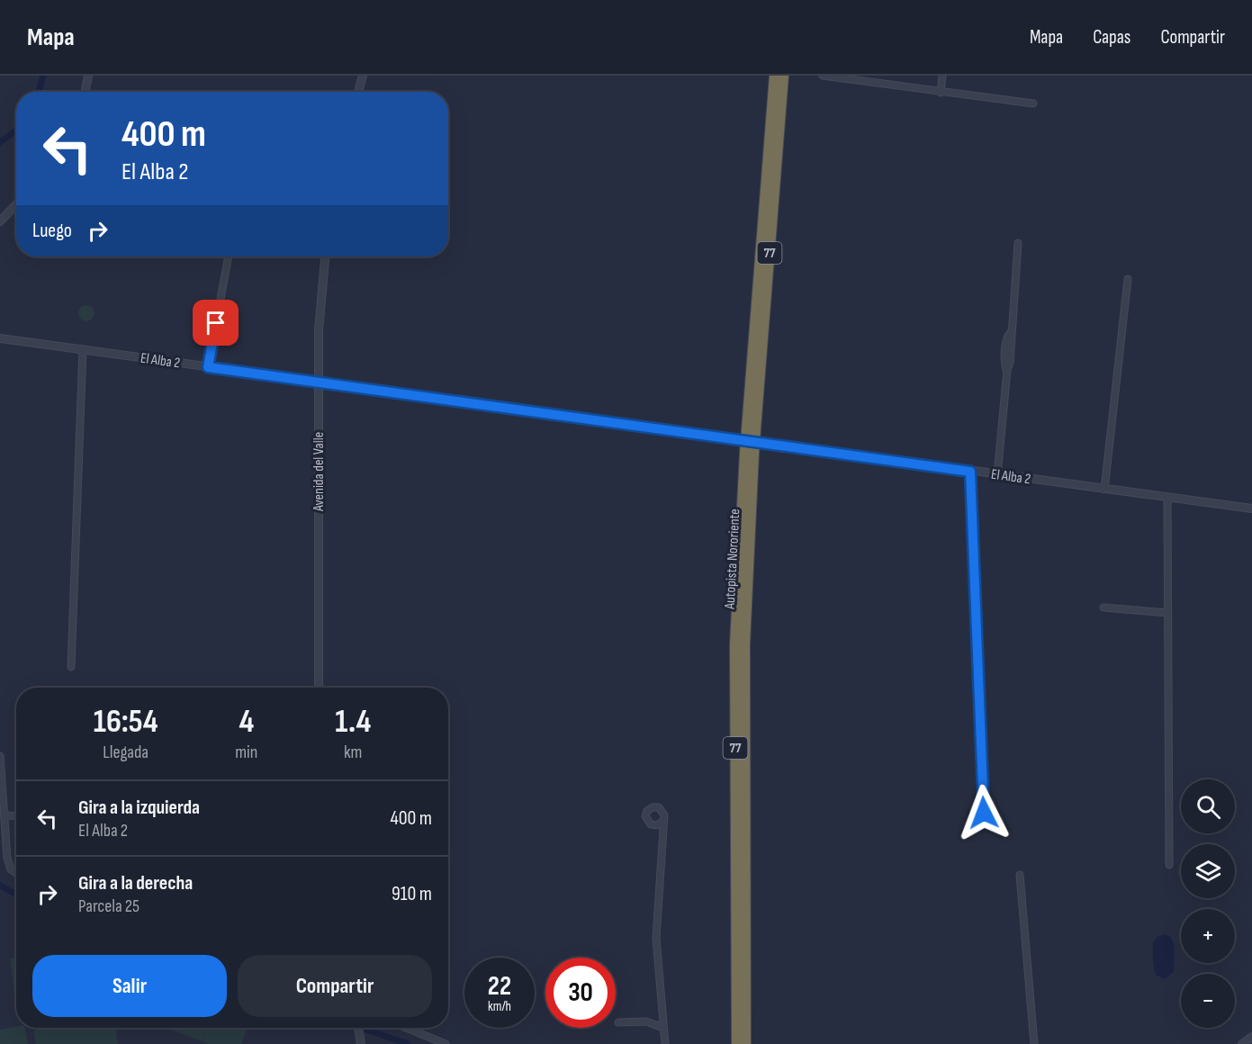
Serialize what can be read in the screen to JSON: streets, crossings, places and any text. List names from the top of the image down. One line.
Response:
{"streets":{"highway":["77","Autopista Nororiente"],"street":["El Alba 2","Avenida del Valle"]},"crossings":[["El Alba 2","Avenida del Valle"]],"page":{"header":"Mapa","nav":["Mapa","Capas","Compartir"],"turn":["400 m","El Alba 2"],"then":"Luego","eta":["16:54","Llegada","4","min","1.4","km"],"map_buttons":["+","−"],"list":[{"name":"Gira a la izquierda","note":"El Alba 2","value":"400 m"},{"name":"Gira a la derecha","note":"Parcela 25","value":"910 m"}],"buttons":["Salir","Compartir"],"speed":"22 km/h","limit":"30"}}
